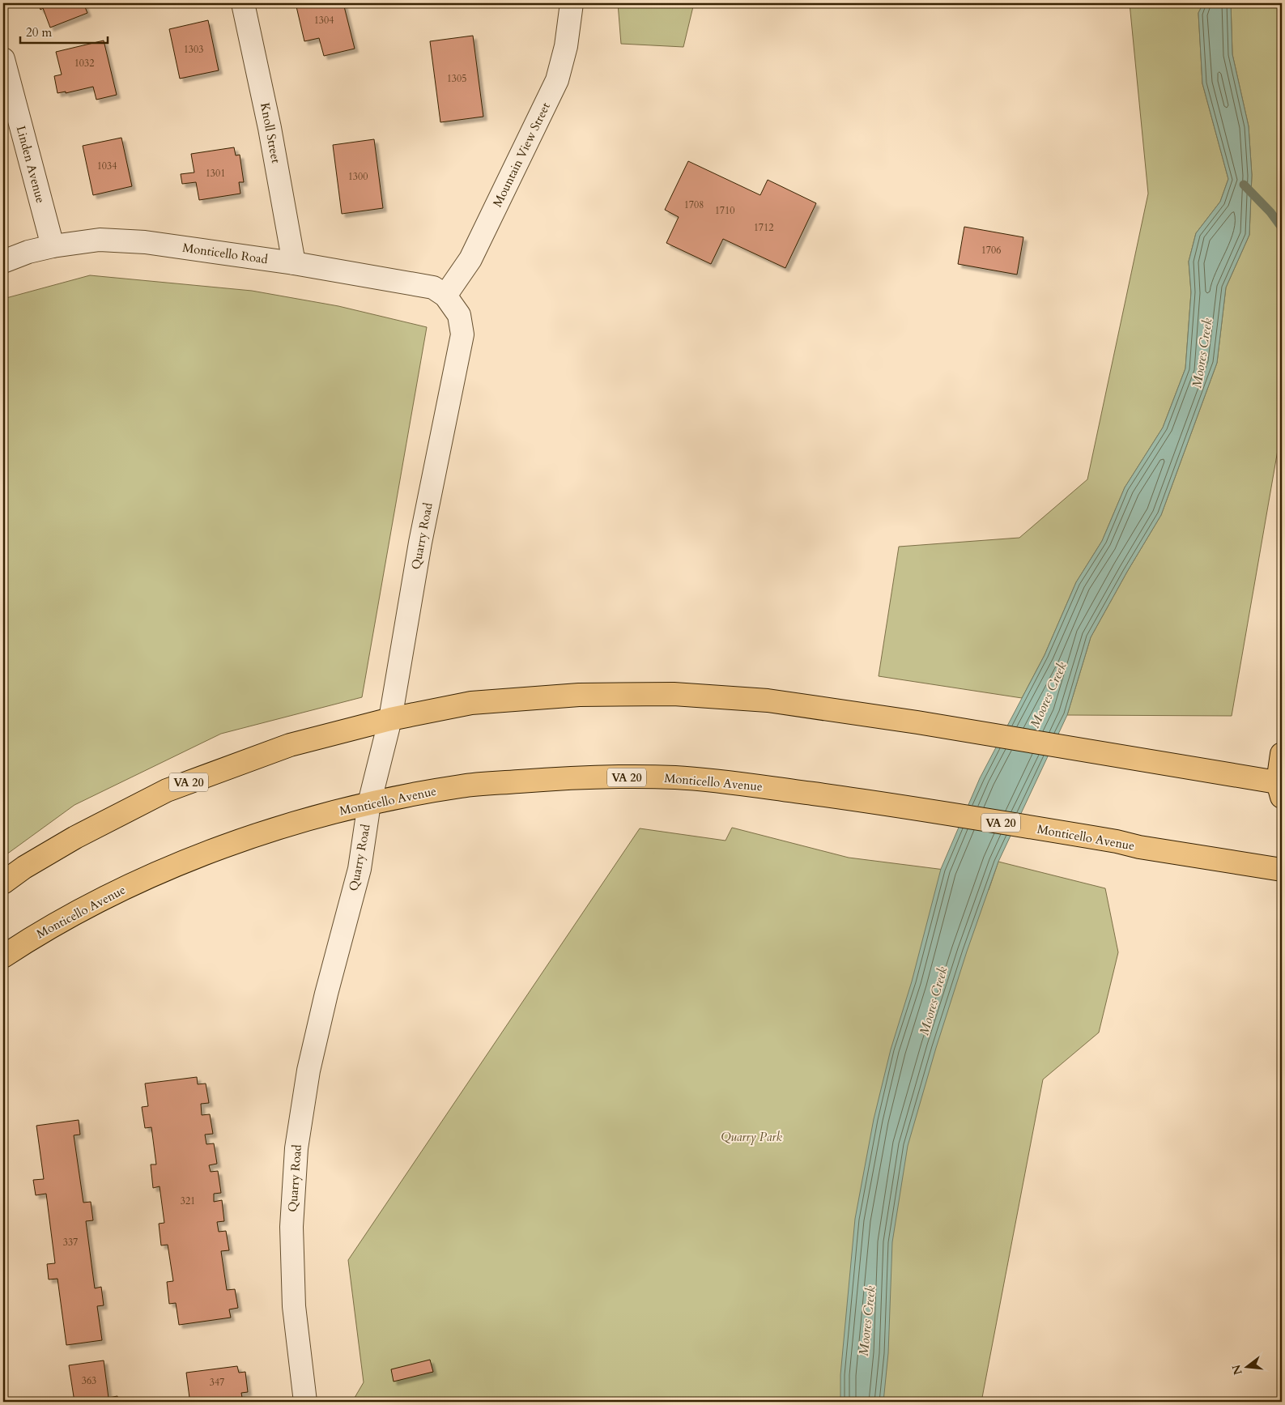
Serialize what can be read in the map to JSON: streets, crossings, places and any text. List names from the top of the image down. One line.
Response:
{"streets":{"main road":["VA 20","Monticello Avenue"],"street":["Knoll Street","Mountain View Street","Linden Avenue","Monticello Road","Quarry Road"]},"crossings":[["Knoll Street","Monticello Road"],["Mountain View Street","Monticello Road"],["Mountain View Street","Quarry Road"],["Linden Avenue","Monticello Road"],["Monticello Road","Quarry Road"],["Quarry Road","VA 20"],["Quarry Road","Monticello Avenue"]],"water":["Moores Creek"],"parks":["Quarry Park"],"house_numbers":["1304","1303","1032","1305","1034","1301","1300","1708","1710","1712","1706","321","337","363","347"],"scale_bar":"20 m","north":"left"}
